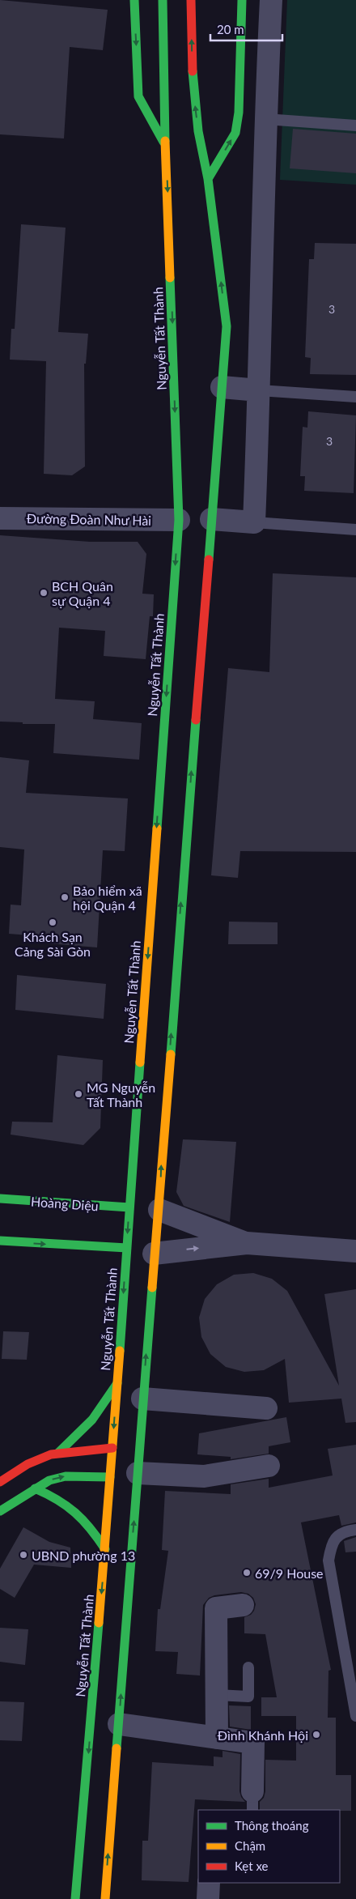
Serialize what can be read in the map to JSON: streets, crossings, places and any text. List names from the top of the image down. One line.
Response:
{"streets":{"main road":["Nguyễn Tất Thành","Hoàng Diệu"],"street":["Đường Đoàn Như Hài"]},"crossings":[["Nguyễn Tất Thành","Đường Đoàn Như Hài"],["Nguyễn Tất Thành","Hoàng Diệu"]],"places":["BCH Quân sự Quận 4","Bảo hiểm xã hội Quận 4","Khách Sạn Cảng Sài Gòn","MG Nguyễn Tất Thành","UBND phường 13","69/9 House","Đình Khánh Hội"],"house_numbers":["3","3"],"legend":["Thông thoáng","Chậm","Kẹt xe"],"scale_bar":"20 m"}
